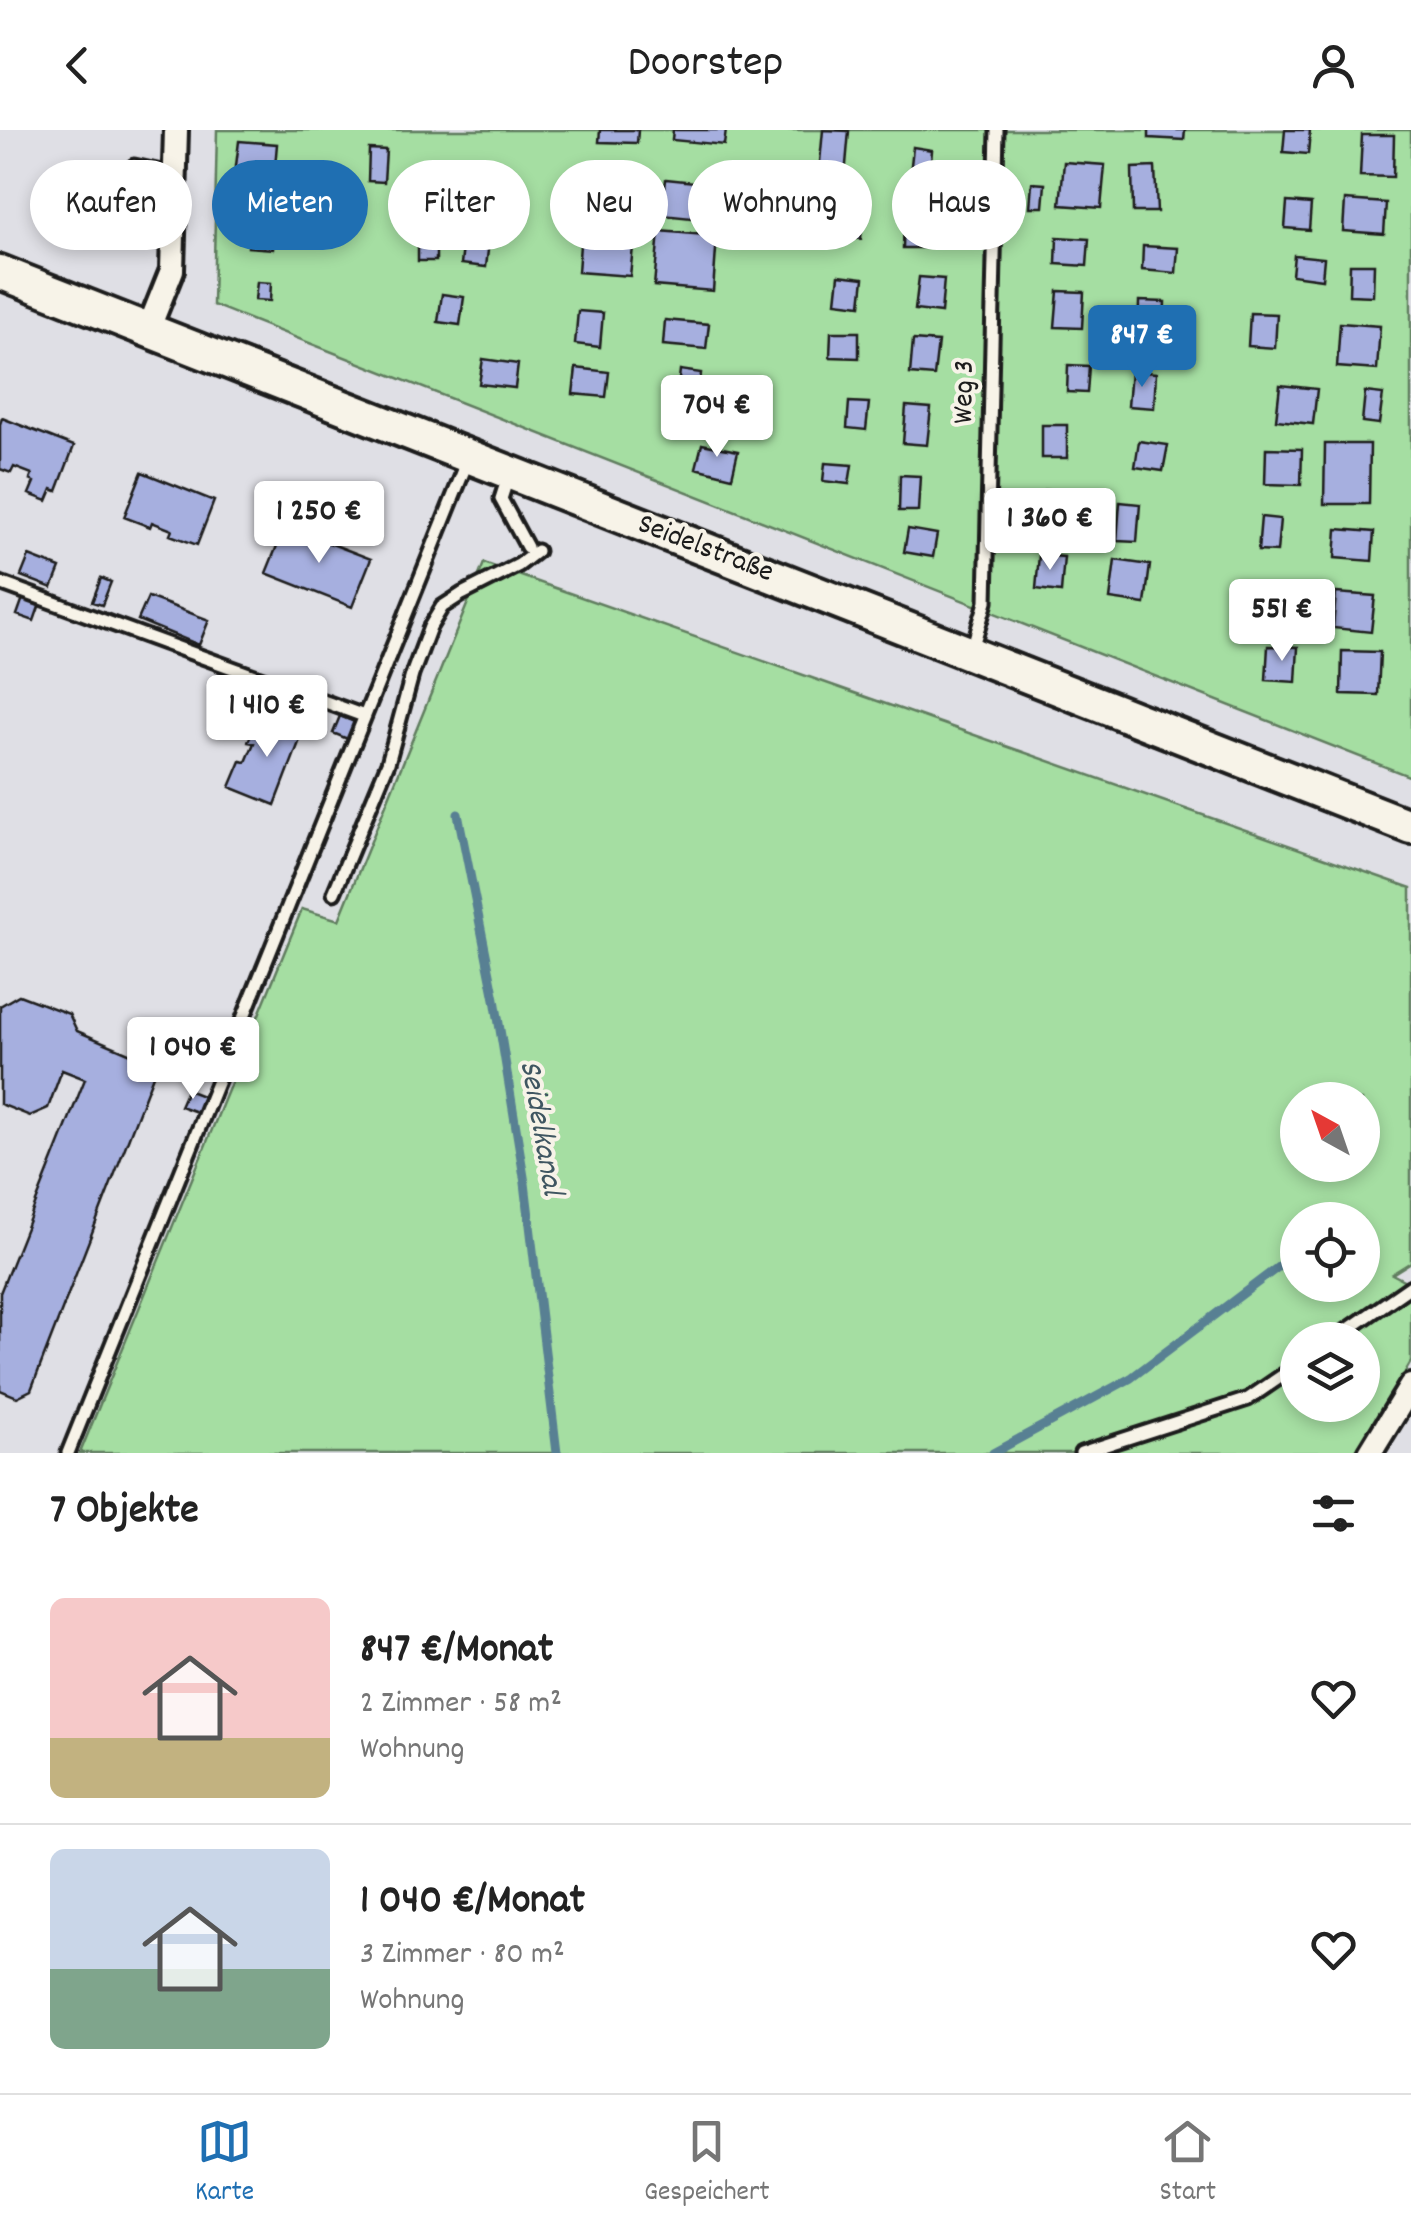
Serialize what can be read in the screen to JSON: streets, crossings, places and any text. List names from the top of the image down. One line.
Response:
{"streets":{"main road":["Seidelstraße"],"lane":["Weg 3"]},"crossings":[["Weg 3","Seidelstraße"]],"water":["Seidelkanal"],"north":"top left","page":{"header":"Doorstep","chip":["Kaufen","Mieten","Filter","Neu","Wohnung","Haus"],"price":["847 €","704 €","1 250 €","1 360 €","551 €","1 410 €","1 040 €"],"heading":"7 Objekte","list":[{"name":"847 €/Monat","note":"2 Zimmer · 58 m² · Wohnung"},{"name":"1 040 €/Monat","note":"3 Zimmer · 80 m² · Wohnung"}],"tabs":["Karte","Gespeichert","Start"]}}
